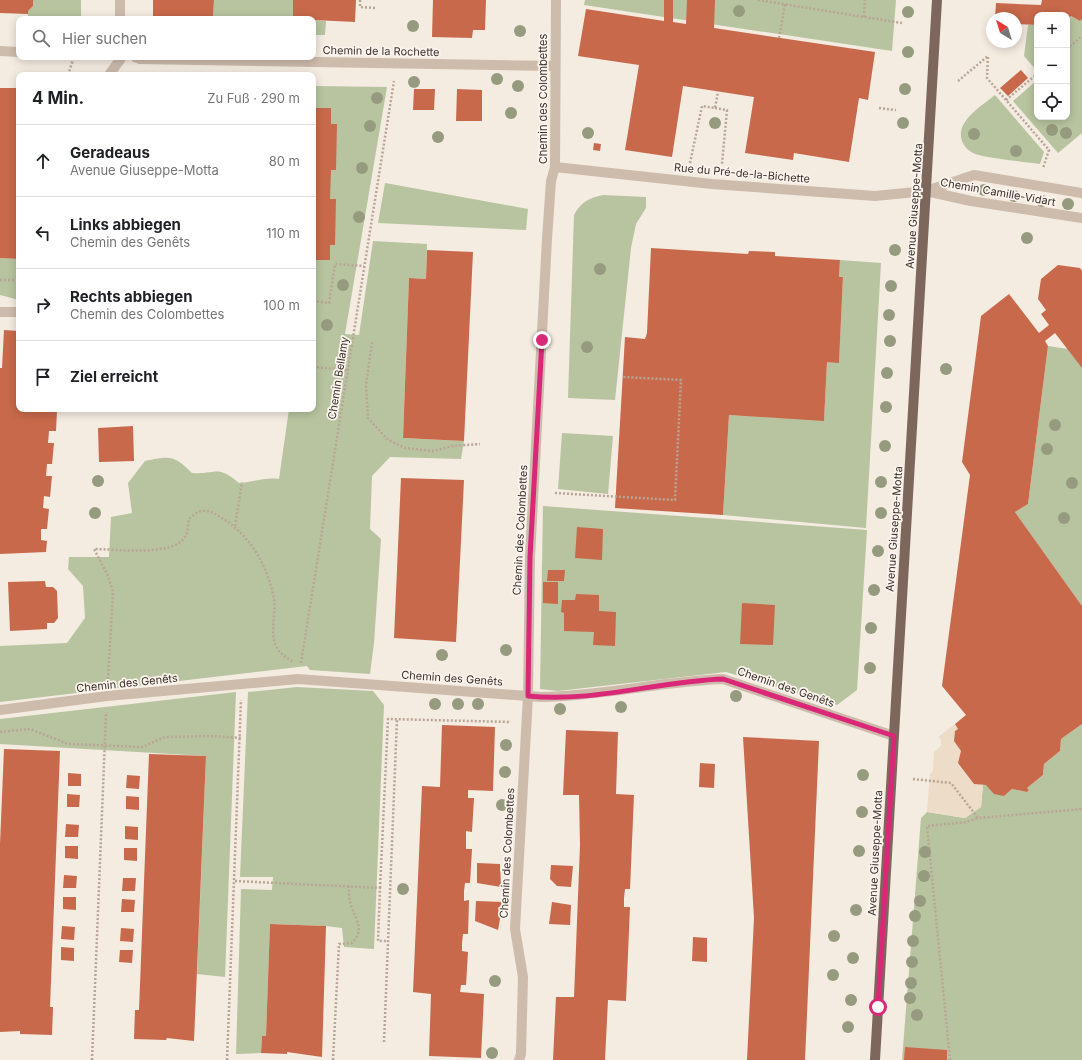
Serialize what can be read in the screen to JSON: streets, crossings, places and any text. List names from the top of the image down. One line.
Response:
{"streets":{"main road":["Avenue Giuseppe-Motta"],"street":["Chemin de la Rochette","Chemin des Colombettes","Rue du Pré-de-la-Bichette","Chemin Camille-Vidart","Chemin des Genêts"],"path":["Chemin Bellamy"]},"crossings":[["Chemin de la Rochette","Chemin des Colombettes"],["Chemin des Colombettes","Rue du Pré-de-la-Bichette"],["Chemin des Colombettes","Chemin des Genêts"],["Rue du Pré-de-la-Bichette","Chemin Camille-Vidart"],["Rue du Pré-de-la-Bichette","Avenue Giuseppe-Motta"],["Chemin Camille-Vidart","Avenue Giuseppe-Motta"],["Avenue Giuseppe-Motta","Chemin des Genêts"],["Chemin Bellamy","Chemin des Genêts"]],"north":"top left","page":{"map_buttons":["+","−"],"search":"Hier suchen","heading":["4 Min.","Zu Fuß · 290 m"],"list":[["Geradeaus","Avenue Giuseppe-Motta","80 m"],["Links abbiegen","Chemin des Genêts","110 m"],["Rechts abbiegen","Chemin des Colombettes","100 m"],"Ziel erreicht"]}}
